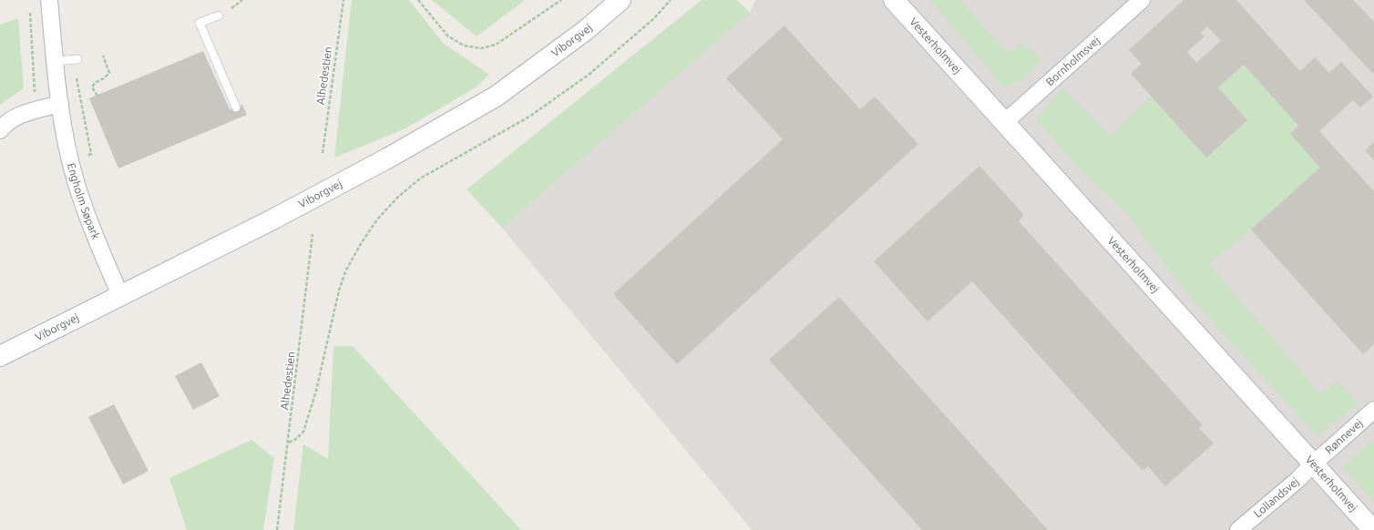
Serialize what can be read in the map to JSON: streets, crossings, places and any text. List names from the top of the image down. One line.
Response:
{"streets":{"street":["Viborgvej","Vesterholmvej","Bornholmsvej","Engholm Søpark","Rønnevej","Lollandsvej"],"path":["Alhedestien"]},"crossings":[["Viborgvej","Engholm Søpark"],["Vesterholmvej","Bornholmsvej"],["Vesterholmvej","Rønnevej"],["Vesterholmvej","Lollandsvej"],["Rønnevej","Lollandsvej"]]}
